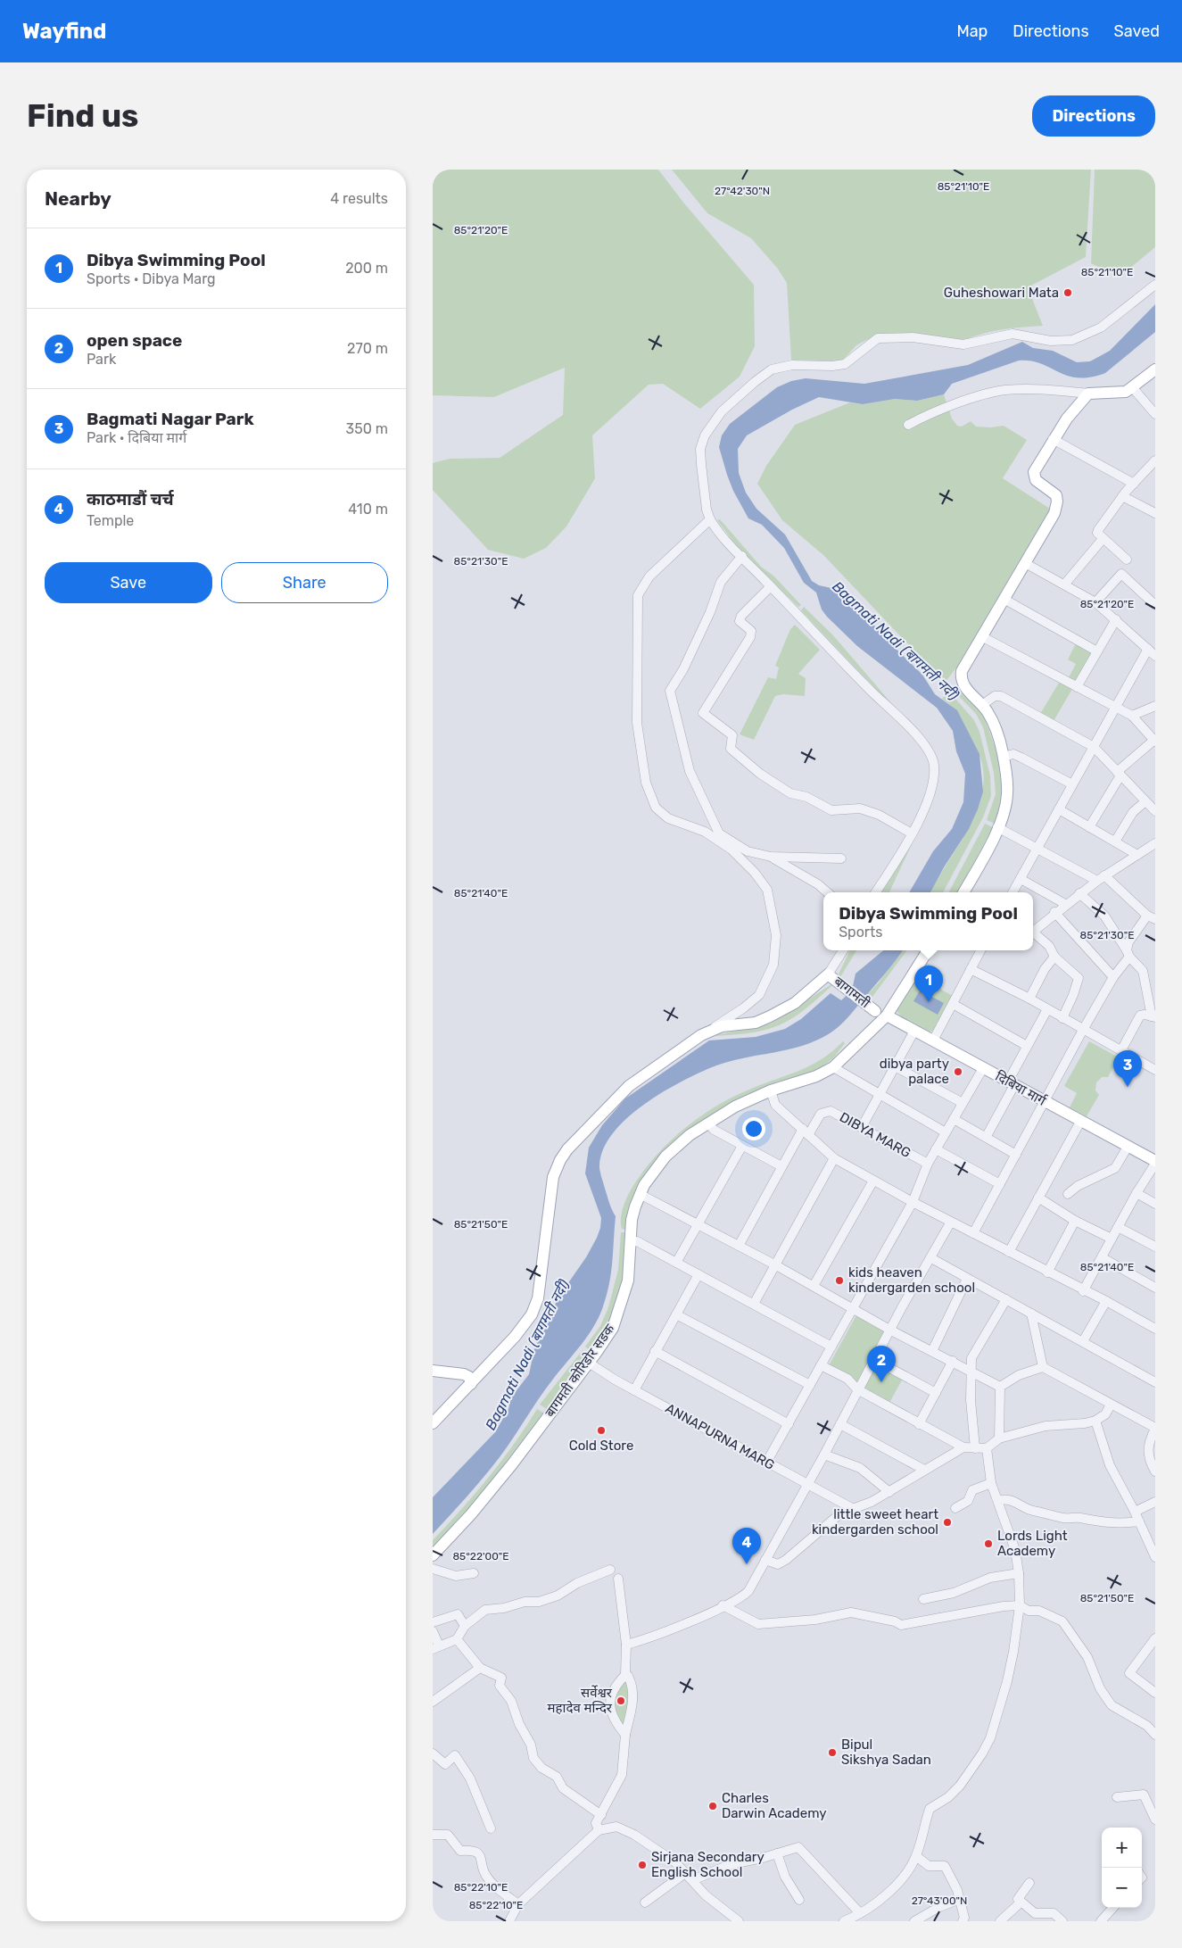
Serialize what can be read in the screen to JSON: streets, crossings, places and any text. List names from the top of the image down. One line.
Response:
{"streets":{"main road":["बागामती","दिबिया मार्ग","बागमती कोरिडोर सडक"],"street":["DIBYA MARG","ANNAPURNA MARG"]},"crossings":[["दिबिया मार्ग","बागमती कोरिडोर सडक"],["बागमती कोरिडोर सडक","ANNAPURNA MARG"]],"water":["Bagmati Nadi (बागमती नदी)"],"places":["Guheshowari Mata","dibya party palace","kids heaven kindergarden school","Cold Store","little sweet heart kindergarden school","Lords Light Academy","सर्वेश्वर महादेव मन्दिर","Bipul Sikshya Sadan","Charles Darwin Academy","Sirjana Secondary English School"],"page":{"header":"Wayfind","nav":["Map","Directions","Saved"],"buttons":["Directions",["Save","Share"]],"title":"Find us","heading":["Nearby","4 results"],"list":[{"mark":"1","name":"Dibya Swimming Pool","note":"Sports · Dibya Marg","value":"200 m"},{"mark":"2","name":"open space","note":"Park","value":"270 m"},{"mark":"3","name":"Bagmati Nagar Park","note":"Park · दिबिया मार्ग","value":"350 m"},{"mark":"4","name":"काठमाडौं चर्च","note":"Temple","value":"410 m"}],"popup":["Dibya Swimming Pool","Sports"],"pins":["1","3","2","4"],"map_buttons":["+","−"]},"coordinates":["85°21'10\"E","27°42'30\"N","85°21'20\"E","85°21'30\"E","85°21'40\"E","85°21'50\"E","85°22'00\"E","85°22'10\"E","27°43'00\"N"]}
